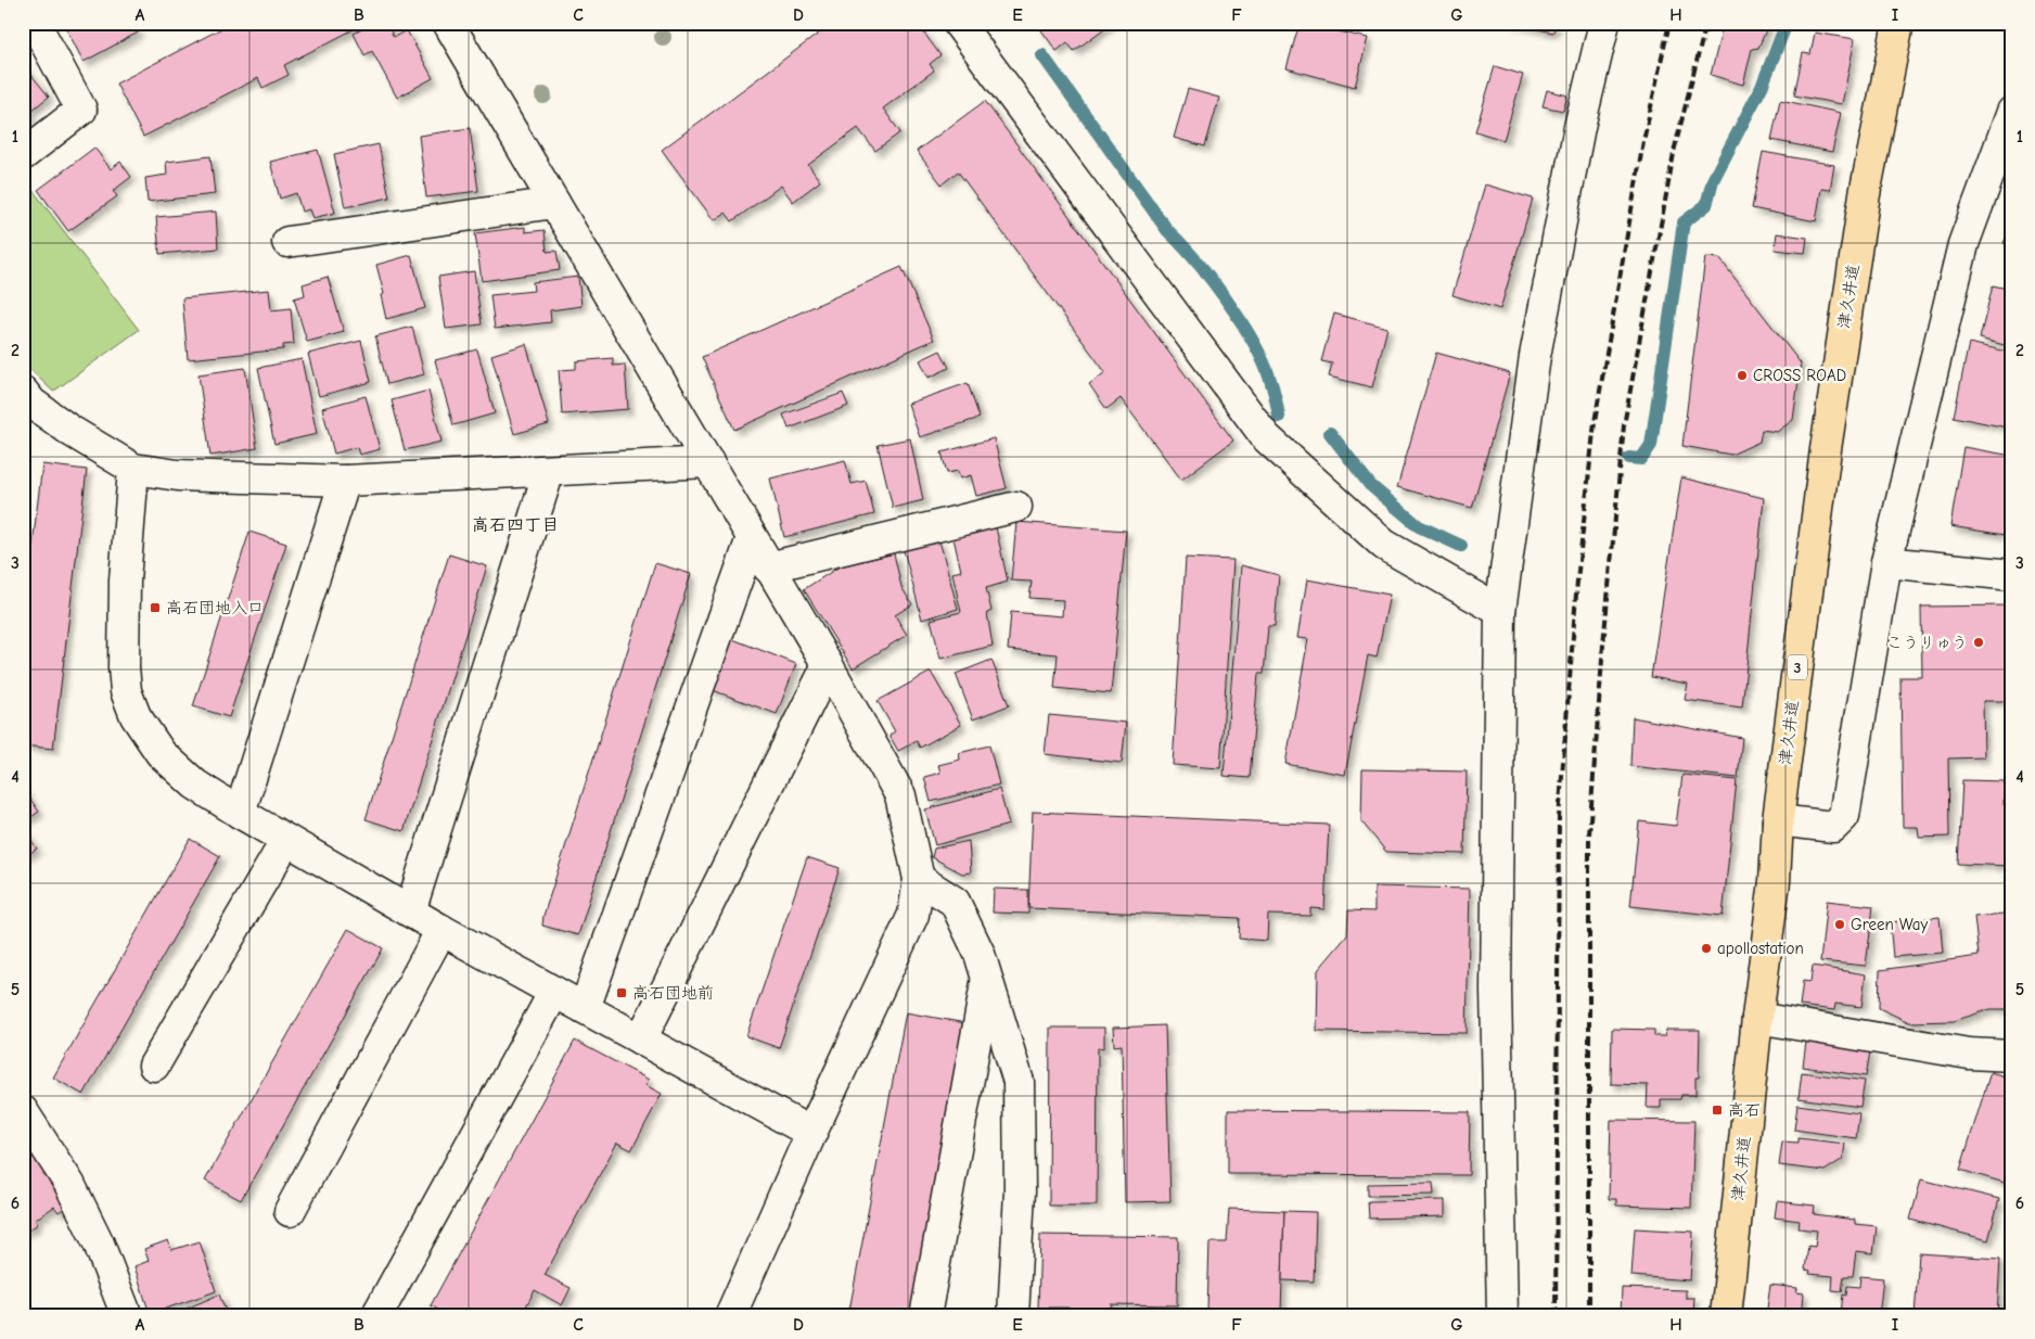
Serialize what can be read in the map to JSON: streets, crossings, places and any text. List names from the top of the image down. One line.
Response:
{"streets":{"main road":["津久井道","3"]},"districts":["高石四丁目"],"places":{"other":["CROSS ROAD","こうりゅう","Green Way","apollostation"],"transit":["高石団地入口","高石団地前","高石"]},"grid":{"columns":["A","B","C","D","E","F","G","H","I"],"rows":["1","2","3","4","5","6"]}}
